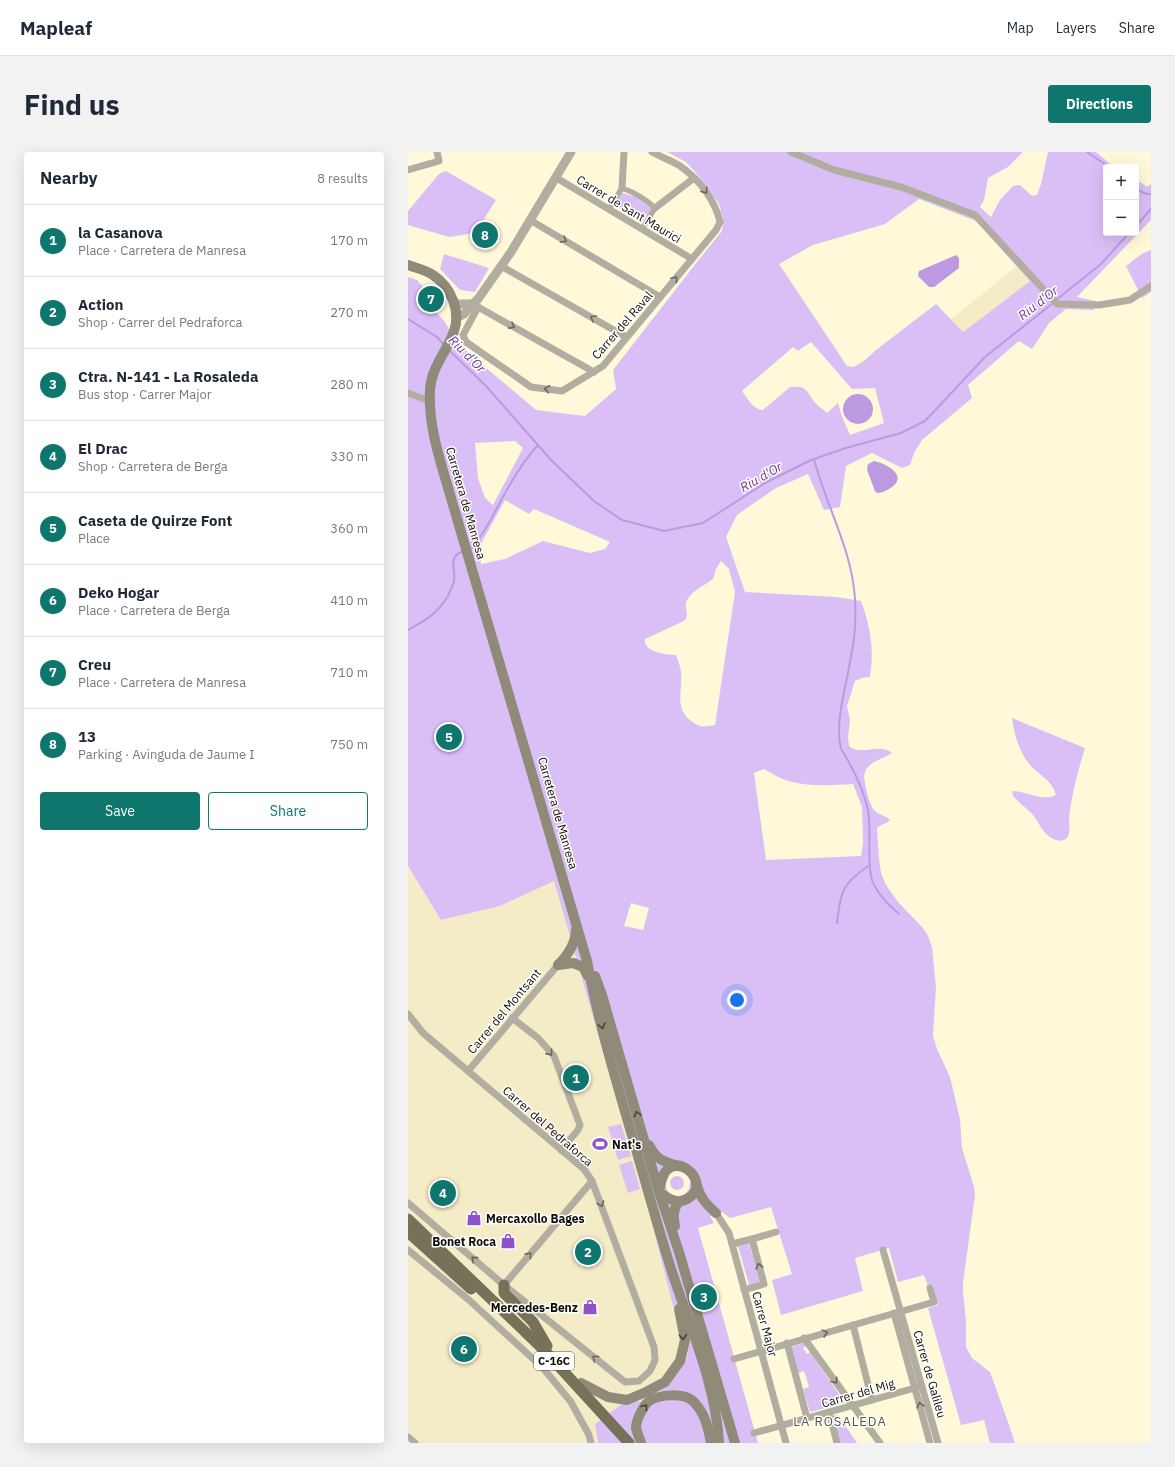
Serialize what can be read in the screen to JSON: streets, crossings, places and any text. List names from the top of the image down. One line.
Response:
{"streets":{"main road":["Carretera de Manresa","C-16C"],"street":["Carrer de Sant Maurici","Carrer del Raval","Carrer del Montsant","Carrer del Pedraforca","Carrer Major","Carrer de Galileu","Carrer del Mig"]},"crossings":[["Carrer de Sant Maurici","Carrer del Raval"],["Carrer del Montsant","Carrer del Pedraforca"],["Carrer Major","Carrer del Mig"],["Carrer de Galileu","Carrer del Mig"]],"districts":["LA ROSALEDA"],"water":["Riu d'Or"],"places":{"sports":["Nat's"],"shop":["Mercaxollo Bages","Bonet Roca","Mercedes-Benz"]},"page":{"header":"Mapleaf","nav":["Map","Layers","Share"],"buttons":["Directions",["Save","Share"]],"title":"Find us","heading":["Nearby","8 results"],"map_buttons":["+","−"],"list":[{"mark":"1","name":"la Casanova","note":"Place · Carretera de Manresa","value":"170 m"},{"mark":"2","name":"Action","note":"Shop · Carrer del Pedraforca","value":"270 m"},{"mark":"3","name":"Ctra. N-141 - La Rosaleda","note":"Bus stop · Carrer Major","value":"280 m"},{"mark":"4","name":"El Drac","note":"Shop · Carretera de Berga","value":"330 m"},{"mark":"5","name":"Caseta de Quirze Font","note":"Place","value":"360 m"},{"mark":"6","name":"Deko Hogar","note":"Place · Carretera de Berga","value":"410 m"},{"mark":"7","name":"Creu","note":"Place · Carretera de Manresa","value":"710 m"},{"mark":"8","name":"13","note":"Parking · Avinguda de Jaume I","value":"750 m"}],"pins":["8","7","5","1","4","2","3","6"]}}
